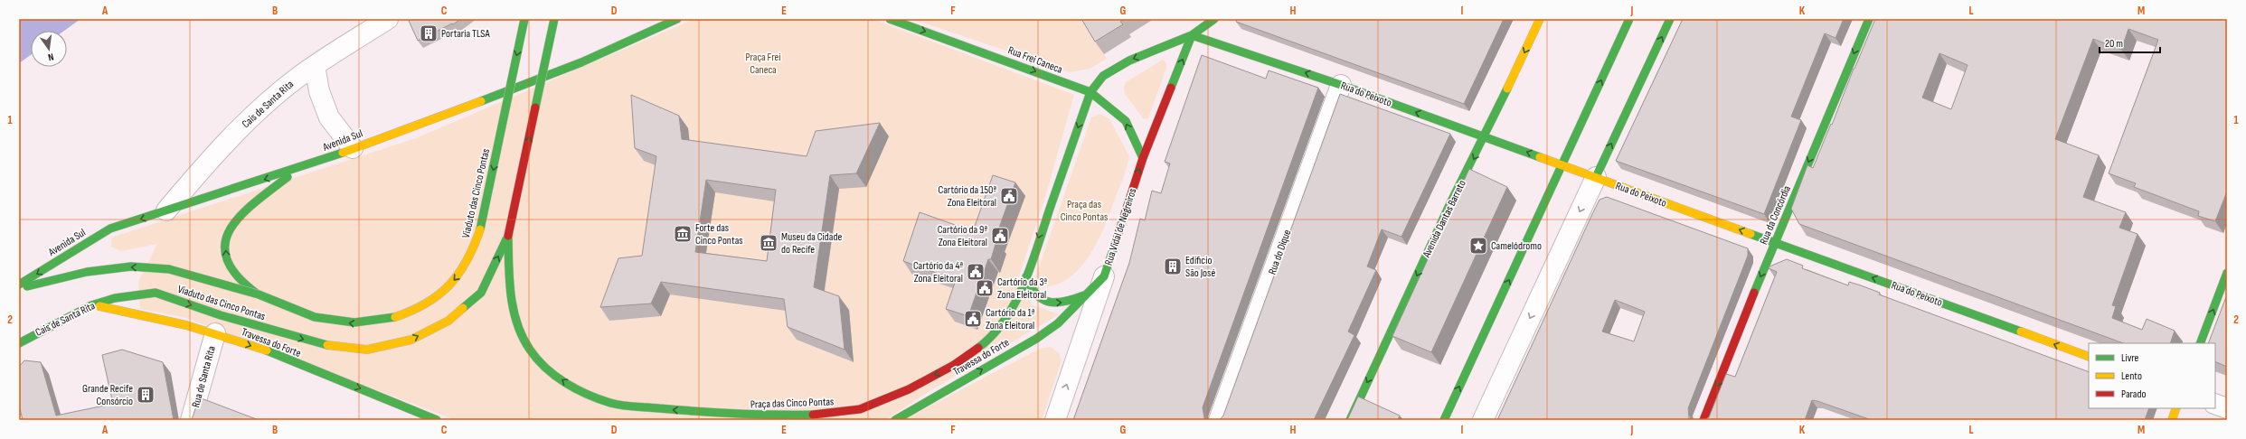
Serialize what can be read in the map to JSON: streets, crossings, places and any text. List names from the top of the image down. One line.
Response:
{"streets":{"street":["Rua Frei Caneca","Rua do Peixoto","Cais de Santa Rita","Avenida Sul","Viaduto das Cinco Pontas","Rua da Concórdia","Avenida Dantas Barreto","Rua Vidal de Negreiros","Rua do Dique","Travessa do Forte","Rua de Santa Rita","Praça das Cinco Pontas"]},"crossings":[["Rua Frei Caneca","Rua Vidal de Negreiros"],["Rua Frei Caneca","Praça das Cinco Pontas"],["Rua do Peixoto","Rua da Concórdia"],["Rua do Peixoto","Avenida Dantas Barreto"],["Rua do Peixoto","Rua Vidal de Negreiros"],["Rua do Peixoto","Rua do Dique"],["Rua do Peixoto","Praça das Cinco Pontas"],["Cais de Santa Rita","Avenida Sul"],["Cais de Santa Rita","Viaduto das Cinco Pontas"],["Cais de Santa Rita","Travessa do Forte"],["Viaduto das Cinco Pontas","Praça das Cinco Pontas"],["Rua Vidal de Negreiros","Travessa do Forte"],["Rua Vidal de Negreiros","Praça das Cinco Pontas"],["Travessa do Forte","Rua de Santa Rita"]],"one_way":["Rua do Peixoto","Avenida Sul","Rua da Concórdia","Avenida Dantas Barreto","Rua Vidal de Negreiros","Travessa do Forte","Praça das Cinco Pontas"],"parks":["Praça Frei Caneca","Praça das Cinco Pontas"],"places":{"building":["Portaria TLSA","Edificio São José","Grande Recife Consórcio"],"public building":["Cartório da 150ª Zona Eleitoral","Cartório da 9ª Zona Eleitoral","Cartório da 4ª Zona Eleitoral","Cartório da 3ª Zona Eleitoral","Cartório da 1ª Zona Eleitoral"],"museum":["Forte das Cinco Pontas","Museu da Cidade do Recife"],"place":["Camelódromo"]},"legend":["Livre","Lento","Parado"],"scale_bar":"20 m","north":"bottom","grid":{"columns":["A","B","C","D","E","F","G","H","I","J","K","L","M"],"rows":["1","2"]}}
